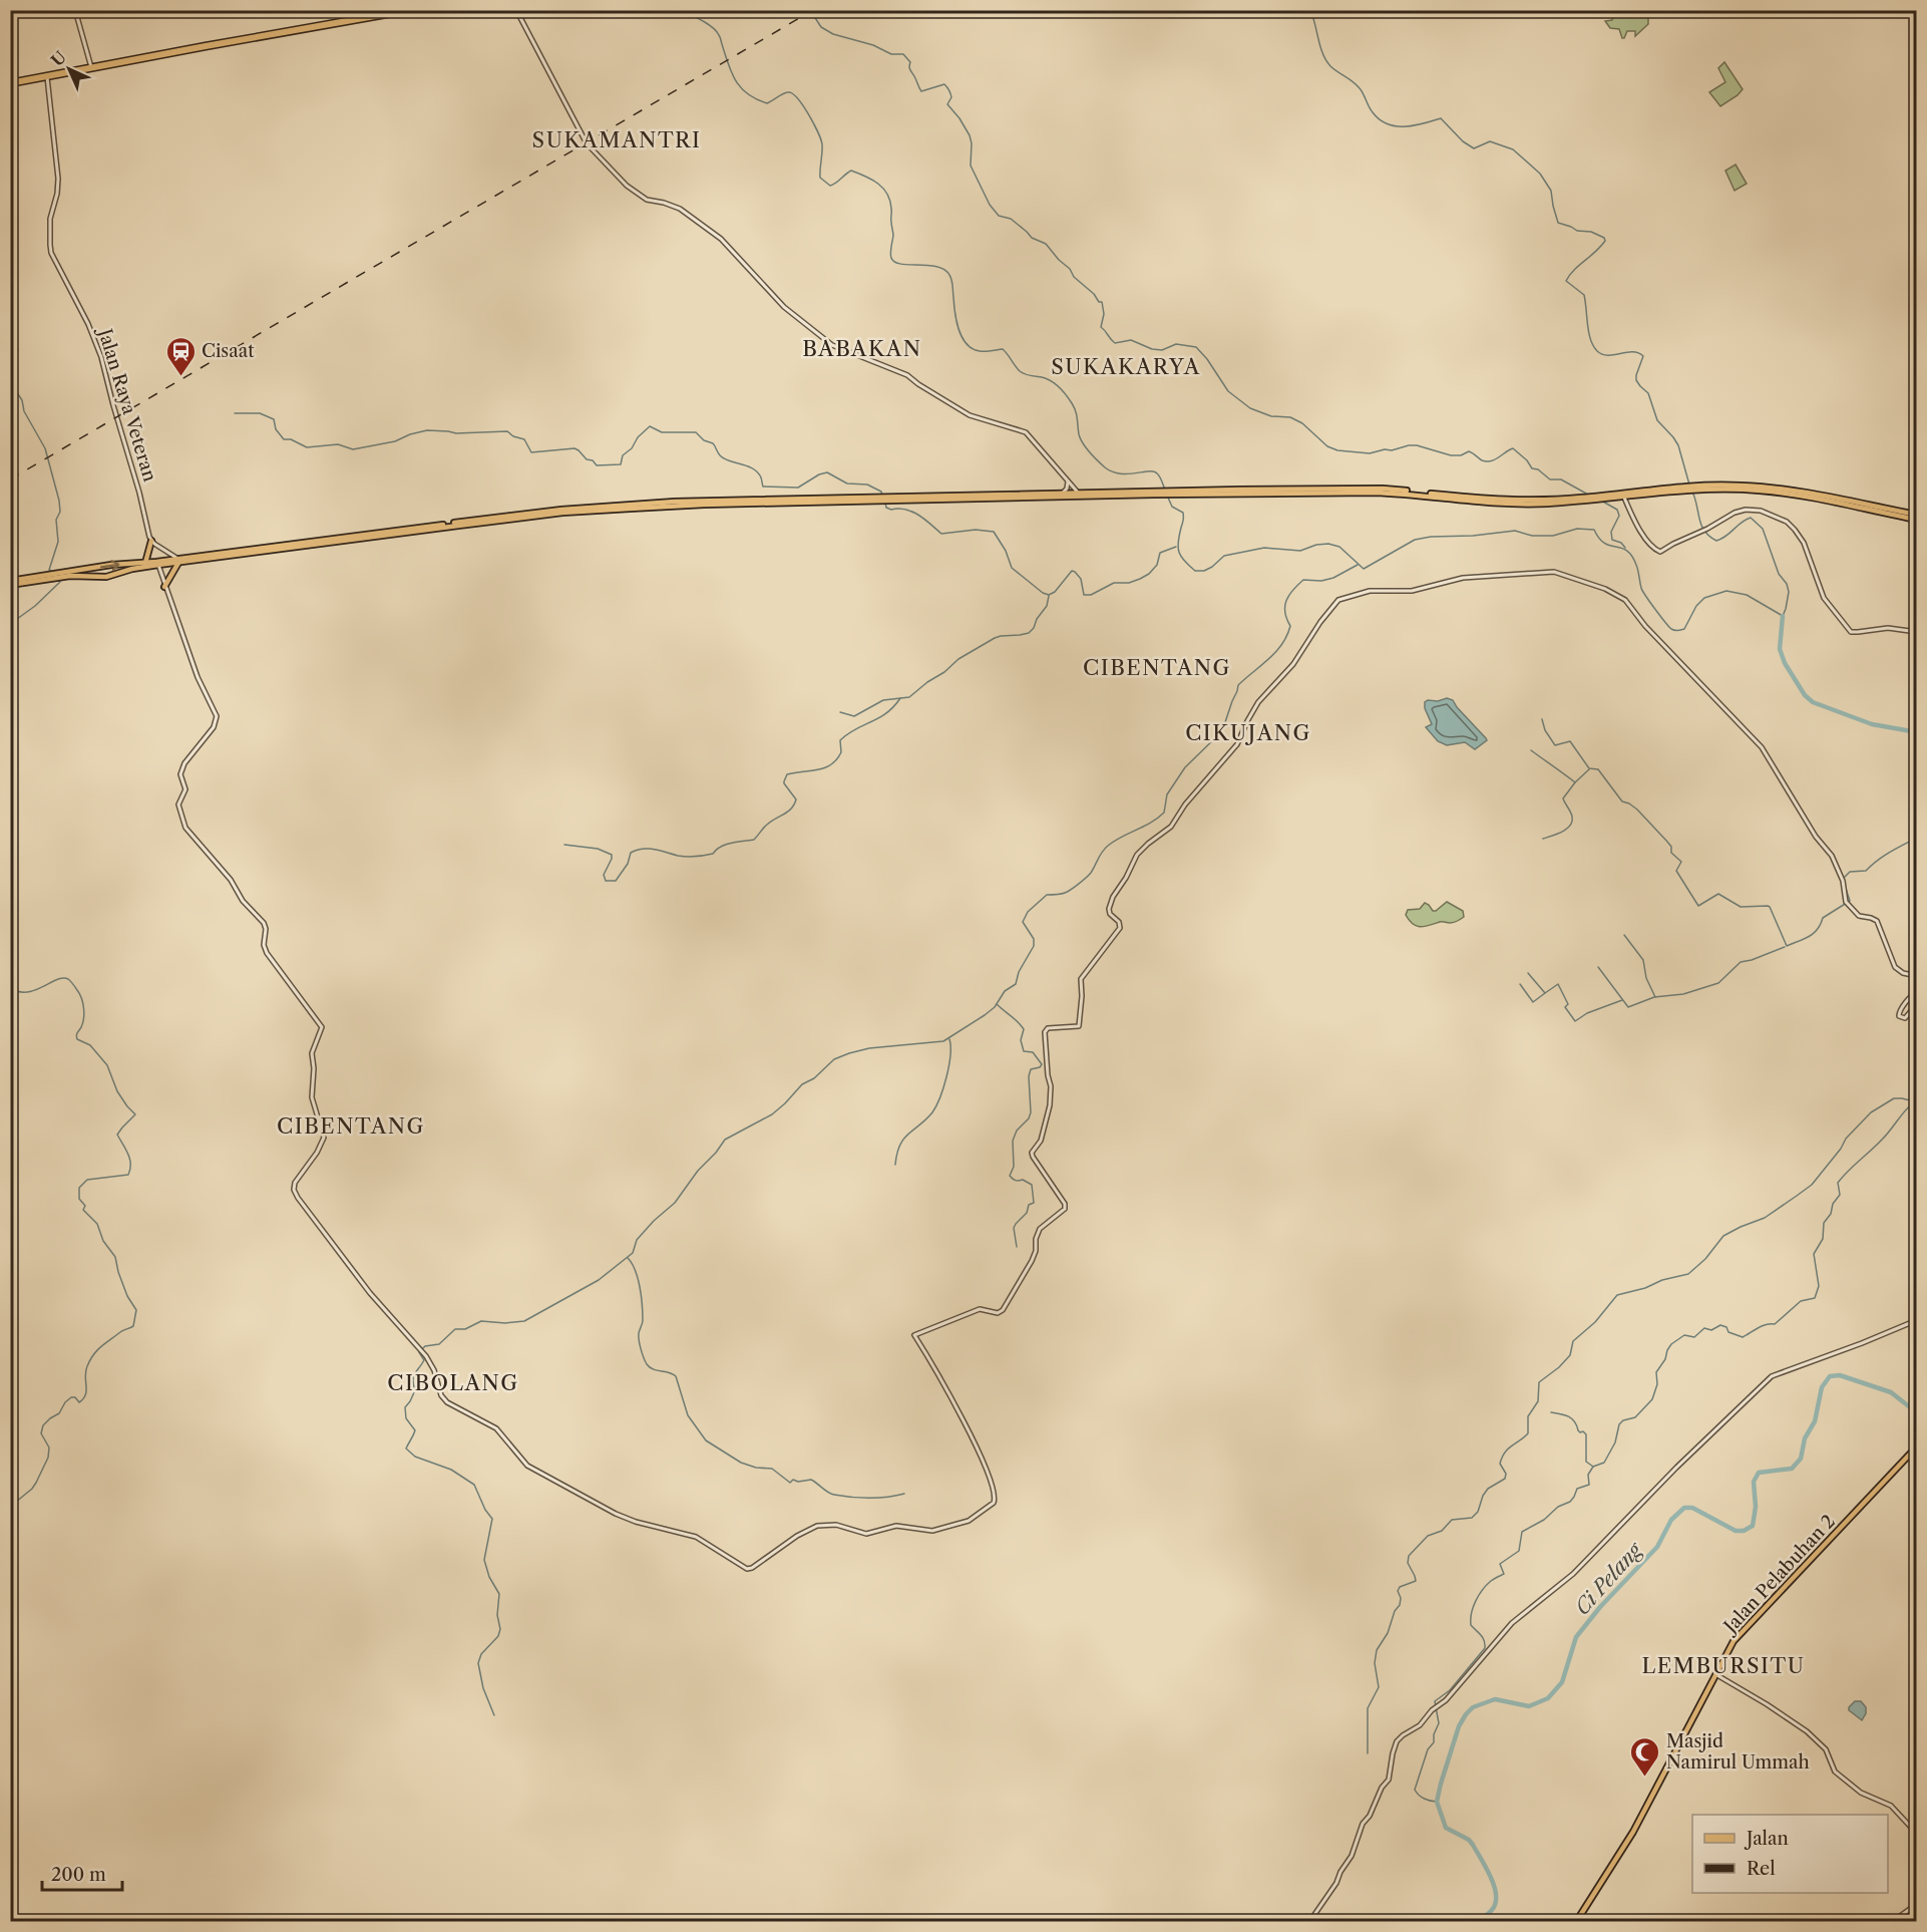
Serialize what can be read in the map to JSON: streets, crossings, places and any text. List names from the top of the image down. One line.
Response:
{"streets":{"main road":["Jalan Pelabuhan 2"],"street":["Jalan Raya Veteran"]},"districts":["SUKAMANTRI","BABAKAN","SUKAKARYA","CIBENTANG","CIKUJANG","CIBENTANG","CIBOLANG","LEMBURSITU"],"water":["Ci Pelang"],"places":{"station":["Cisaat"],"mosque":["Masjid Namirul Ummah"]},"legend":["Jalan","Rel"],"scale_bar":"200 m","north":"top left"}
